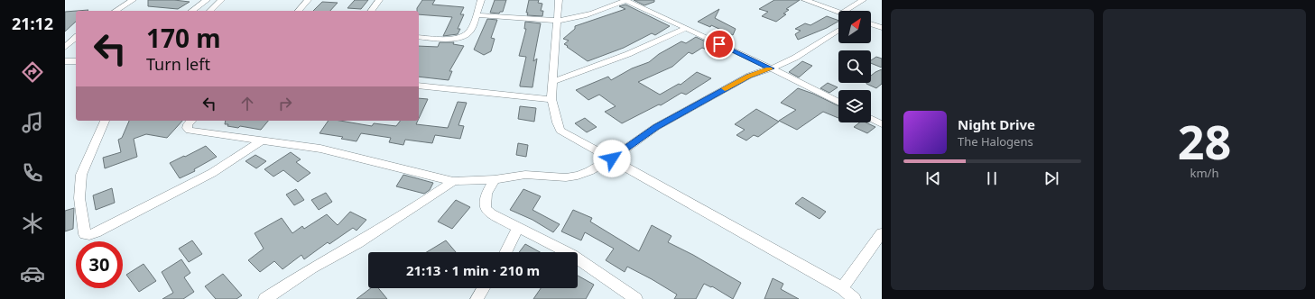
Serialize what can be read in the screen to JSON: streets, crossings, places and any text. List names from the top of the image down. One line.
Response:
{"north":"top right","page":{"tabs":"21:12","tile":["28","km/h"],"turn":["170 m","Turn left"],"song":["Night Drive","The Halogens"],"limit":"30","trip":"21:13 · 1 min · 210 m"}}
